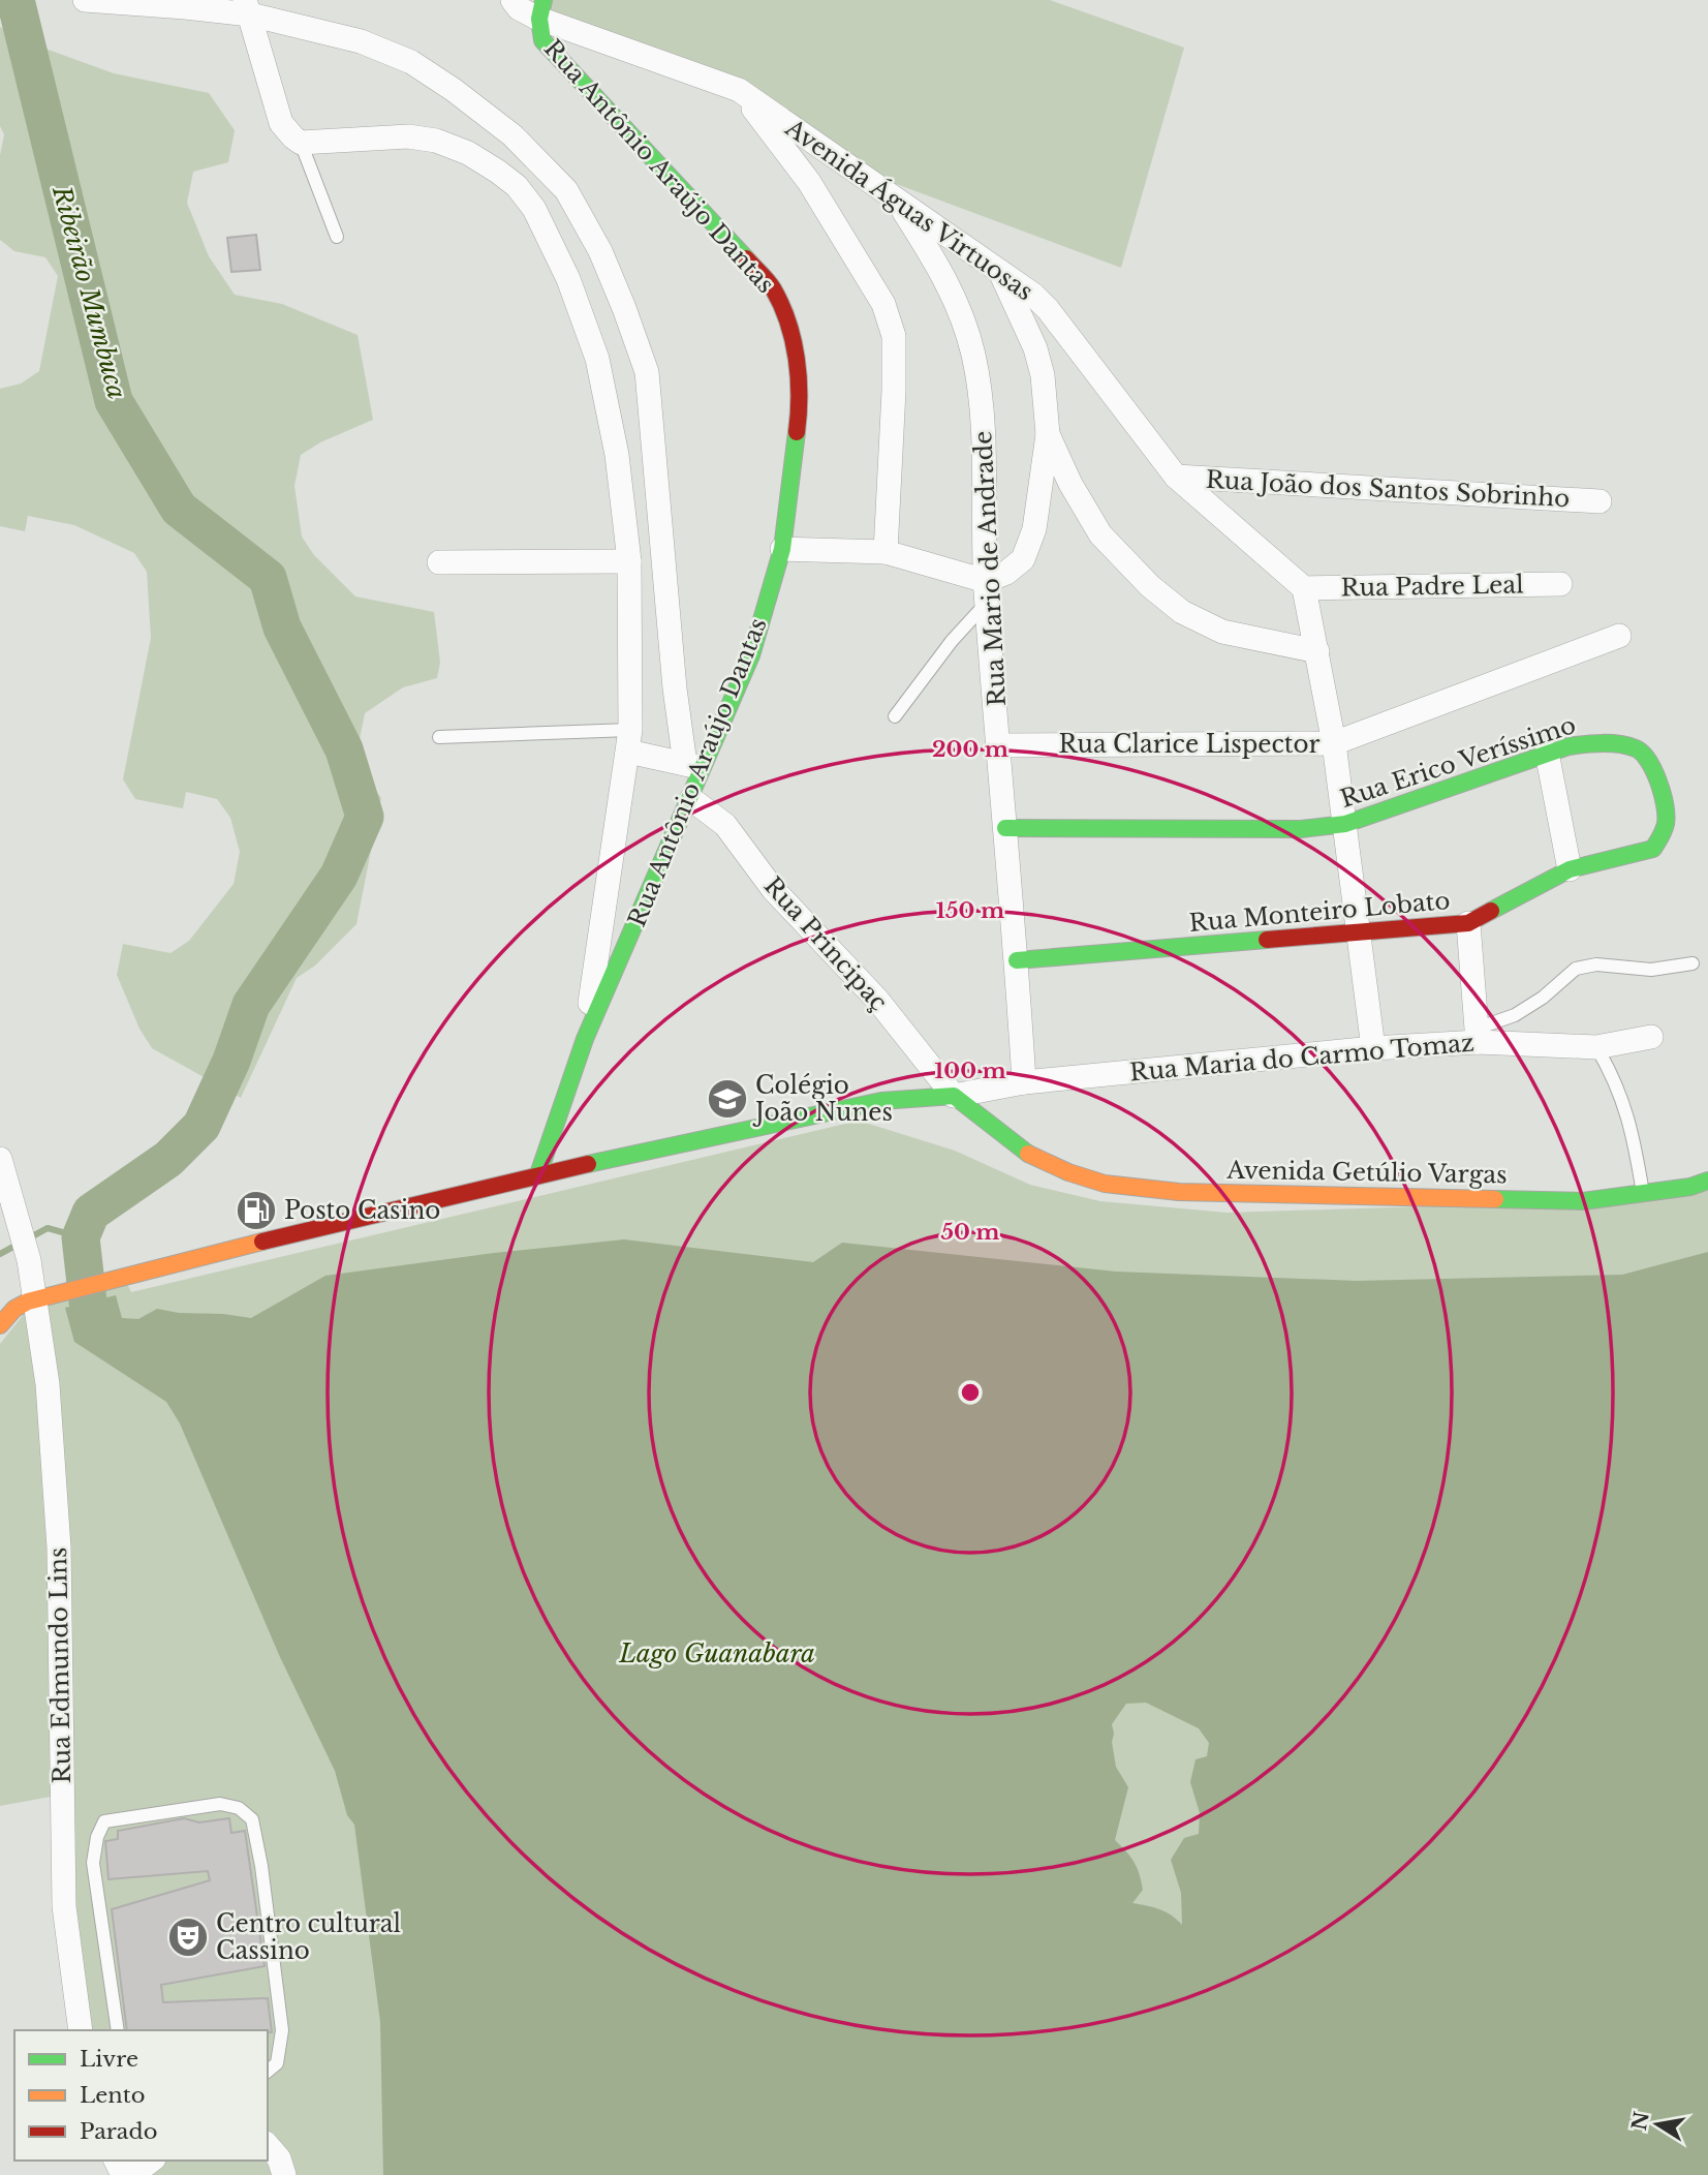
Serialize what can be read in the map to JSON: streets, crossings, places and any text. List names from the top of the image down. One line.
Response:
{"streets":{"street":["Rua Antônio Araújo Dantas","Avenida Águas Virtuosas","Rua João dos Santos Sobrinho","Rua Mario de Andrade","Rua Padre Leal","Rua Clarice Lispector","Rua Erico Veríssimo","Rua Monteiro Lobato","Rua Principaç","Rua Maria do Carmo Tomaz","Avenida Getúlio Vargas","Rua Edmundo Lins"]},"crossings":[["Rua Antônio Araújo Dantas","Avenida Águas Virtuosas"],["Rua Antônio Araújo Dantas","Rua Principaç"],["Avenida Águas Virtuosas","Rua João dos Santos Sobrinho"],["Avenida Águas Virtuosas","Rua Mario de Andrade"],["Avenida Águas Virtuosas","Rua Padre Leal"],["Rua Mario de Andrade","Rua Clarice Lispector"],["Rua Mario de Andrade","Rua Erico Veríssimo"],["Rua Mario de Andrade","Rua Monteiro Lobato"],["Rua Mario de Andrade","Rua Maria do Carmo Tomaz"],["Rua Erico Veríssimo","Rua Monteiro Lobato"],["Rua Principaç","Rua Maria do Carmo Tomaz"],["Rua Principaç","Avenida Getúlio Vargas"],["Rua Maria do Carmo Tomaz","Avenida Getúlio Vargas"]],"water":["Ribeirão Mumbuca","Lago Guanabara"],"places":{"school or university":["Colégio João Nunes"],"fuel station":["Posto Casino"],"theatre":["Centro cultural Cassino"]},"legend":["Livre","Lento","Parado"],"north":"left","rings":["200 m","150 m","100 m","50 m"]}
